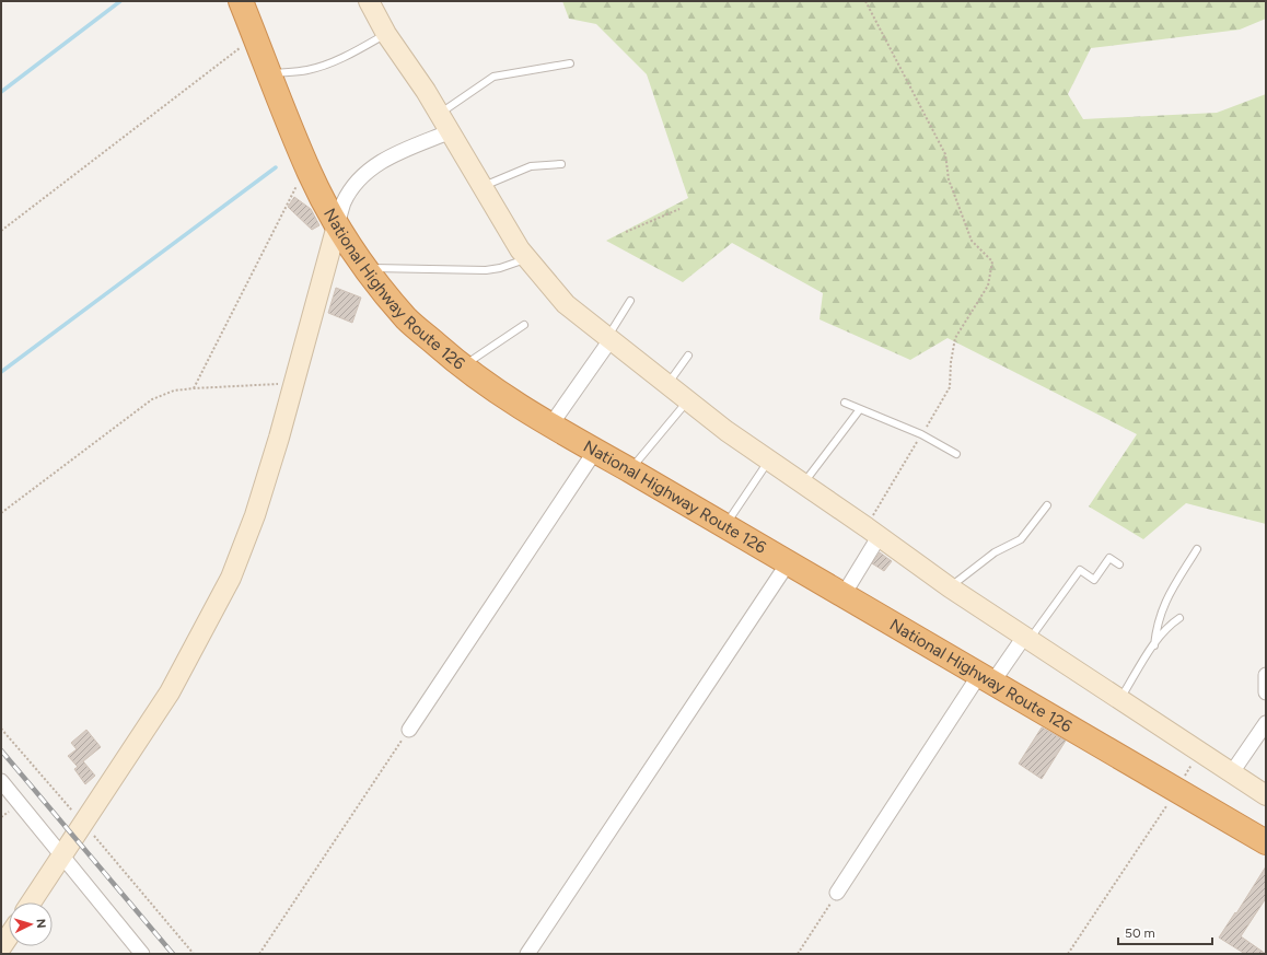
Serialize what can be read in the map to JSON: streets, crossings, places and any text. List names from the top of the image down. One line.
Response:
{"streets":{"highway":["National Highway Route 126"]},"scale_bar":"50 m","north":"right"}
